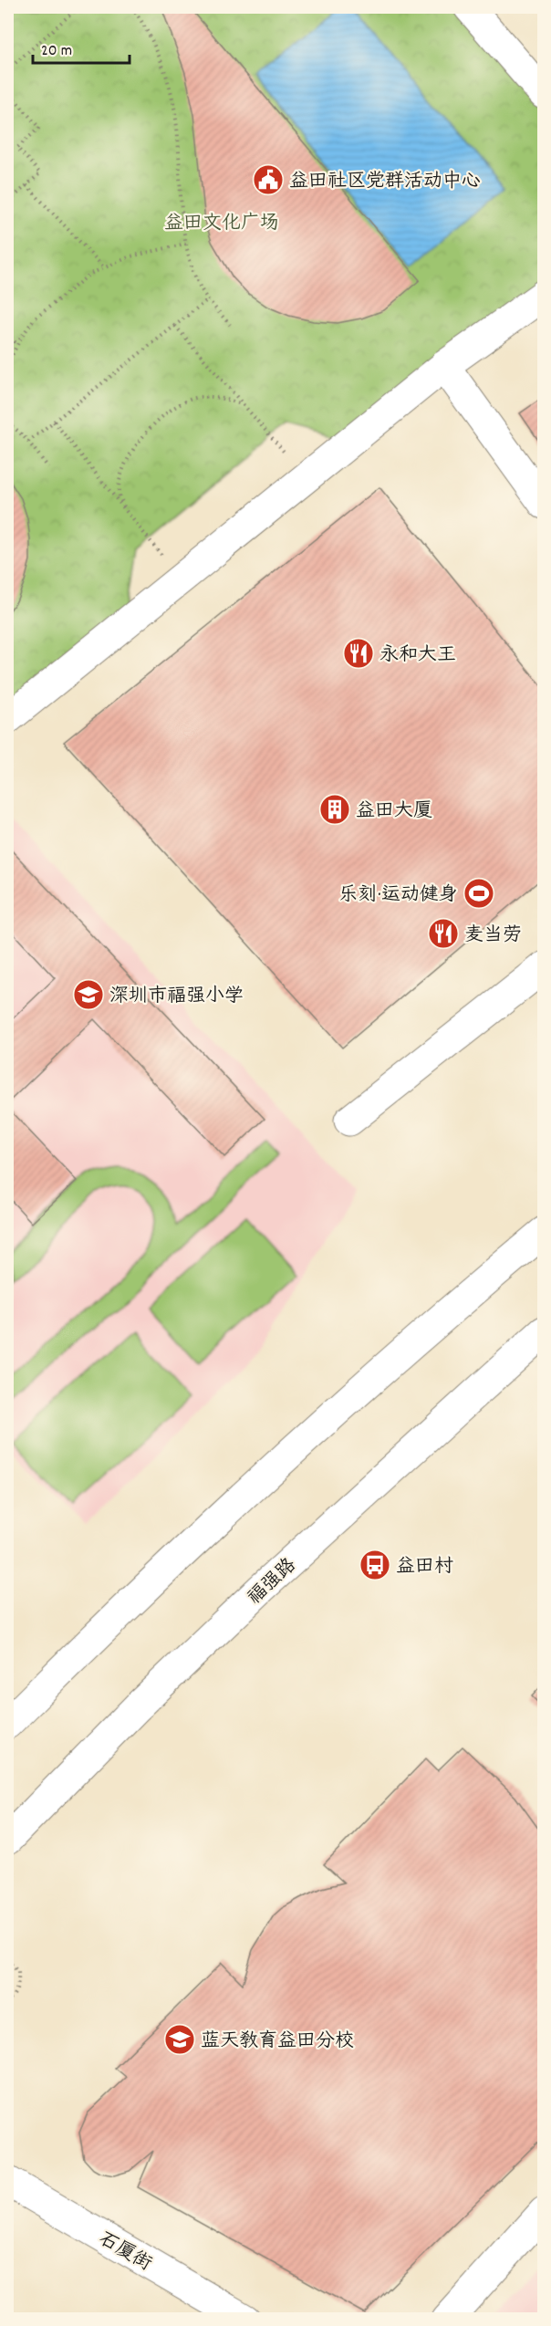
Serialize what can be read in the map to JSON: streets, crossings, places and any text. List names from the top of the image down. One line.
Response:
{"streets":{"main road":["福强路","石厦街"]},"parks":["益田文化广场"],"places":{"public building":["益田社区党群活动中心"],"restaurant":["永和大王","麦当劳"],"building":["益田大厦"],"sports":["乐刻·运动健身"],"school or university":["深圳市福强小学","蓝天教育益田分校"],"bus stop":["益田村"]},"scale_bar":"20 m"}
